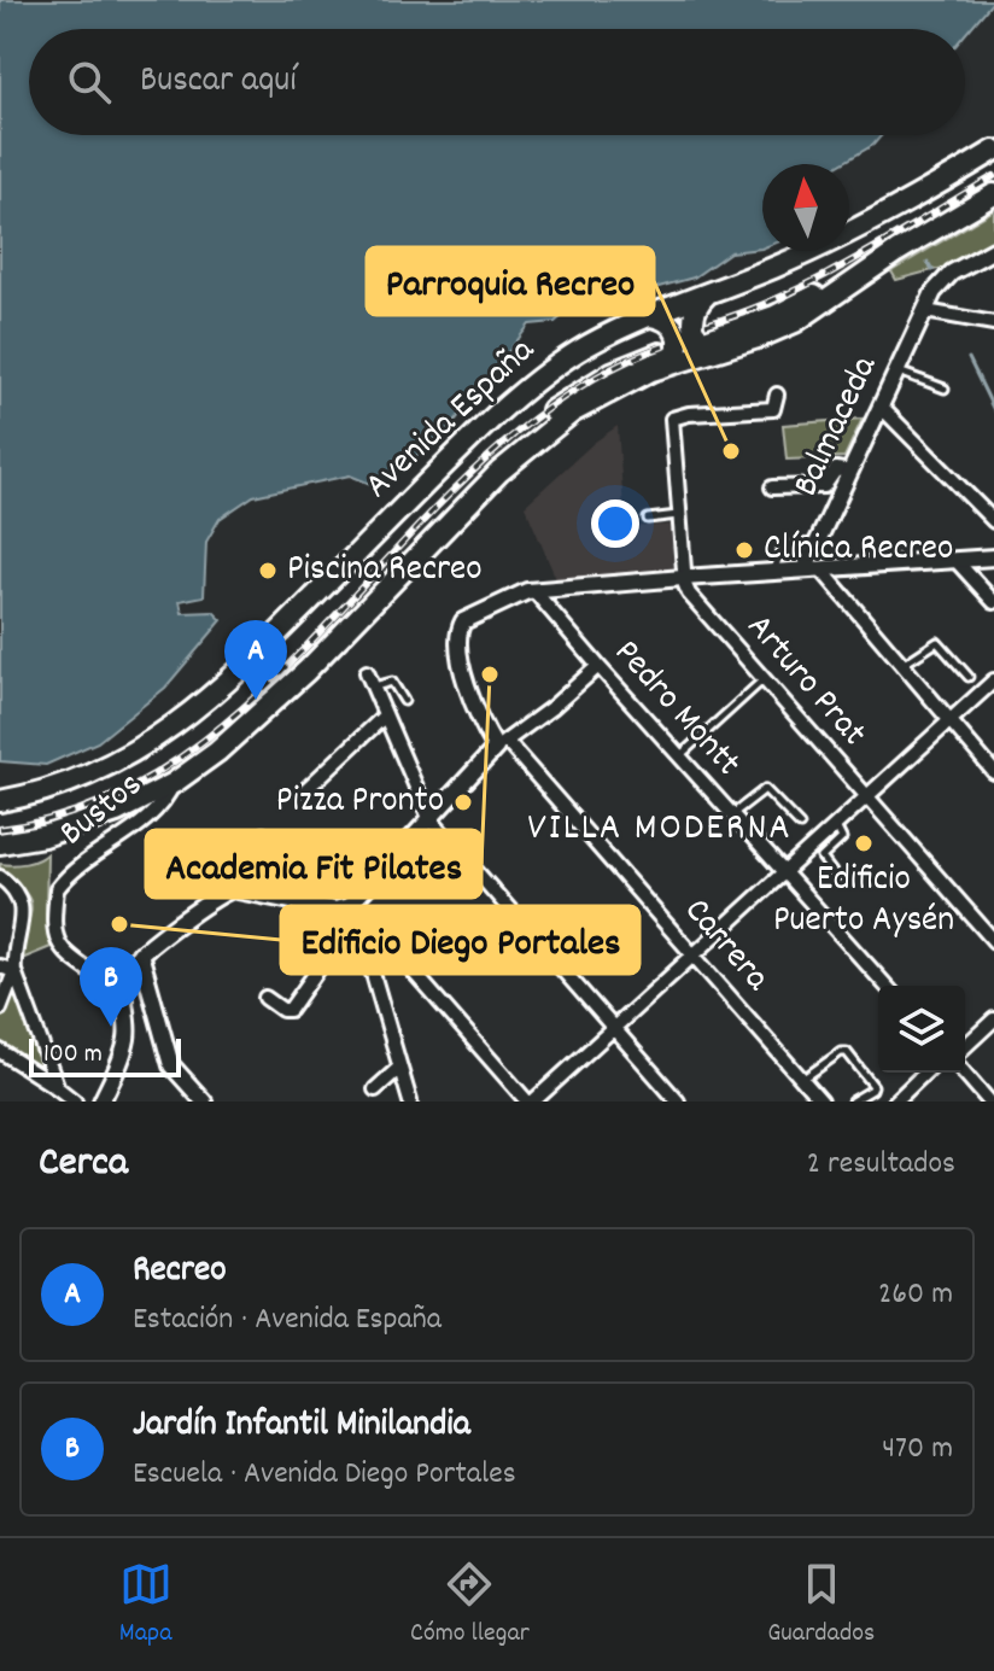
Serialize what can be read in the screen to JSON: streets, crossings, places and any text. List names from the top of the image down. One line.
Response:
{"streets":{"main road":["Avenida España"],"street":["Balmaceda","Arturo Prat","Pedro Montt","Bustos","Carrera"]},"crossings":[["Avenida España","Bustos"]],"districts":["VILLA MODERNA"],"places":["Parroquia Recreo","Clínica Recreo","Piscina Recreo","Academia Fit Pilates","Pizza Pronto","Edificio Puerto Aysén","Edificio Diego Portales"],"scale_bar":"100 m","north":"top","page":{"search":"Buscar aquí","pins":["A","B"],"scale":"100 m","heading":["Cerca","2 resultados"],"list":[{"mark":"A","name":"Recreo","note":"Estación · Avenida España","value":"260 m"},{"mark":"B","name":"Jardín Infantil Minilandia","note":"Escuela · Avenida Diego Portales","value":"470 m"}],"nav":["Mapa","Cómo llegar","Guardados"]}}
